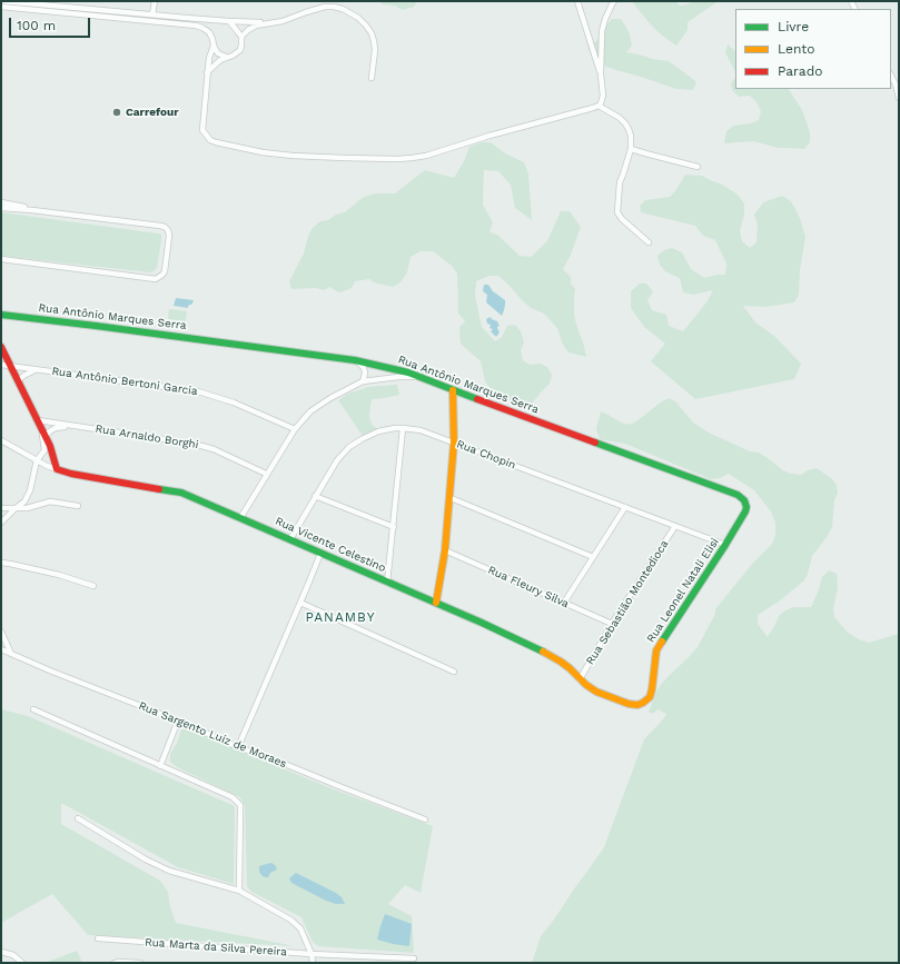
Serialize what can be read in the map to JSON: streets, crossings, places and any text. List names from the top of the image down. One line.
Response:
{"streets":{"street":["Rua Antônio Marques Serra","Rua Antônio Bertoni Garcia","Rua Arnaldo Borghi","Rua Chopin","Rua Vicente Celestino","Rua Fleury Silva","Rua Leonel Natali Elisi","Rua Sebastião Montedioca","Rua Sargento Luíz de Moraes","Rua Marta da Silva Pereira"]},"crossings":[["Rua Antônio Marques Serra","Rua Leonel Natali Elisi"],["Rua Chopin","Rua Vicente Celestino"],["Rua Chopin","Rua Leonel Natali Elisi"],["Rua Chopin","Rua Sebastião Montedioca"],["Rua Vicente Celestino","Rua Leonel Natali Elisi"],["Rua Vicente Celestino","Rua Sebastião Montedioca"],["Rua Fleury Silva","Rua Sebastião Montedioca"]],"districts":["PANAMBY"],"places":["Carrefour"],"legend":["Livre","Lento","Parado"],"scale_bar":"100 m"}
